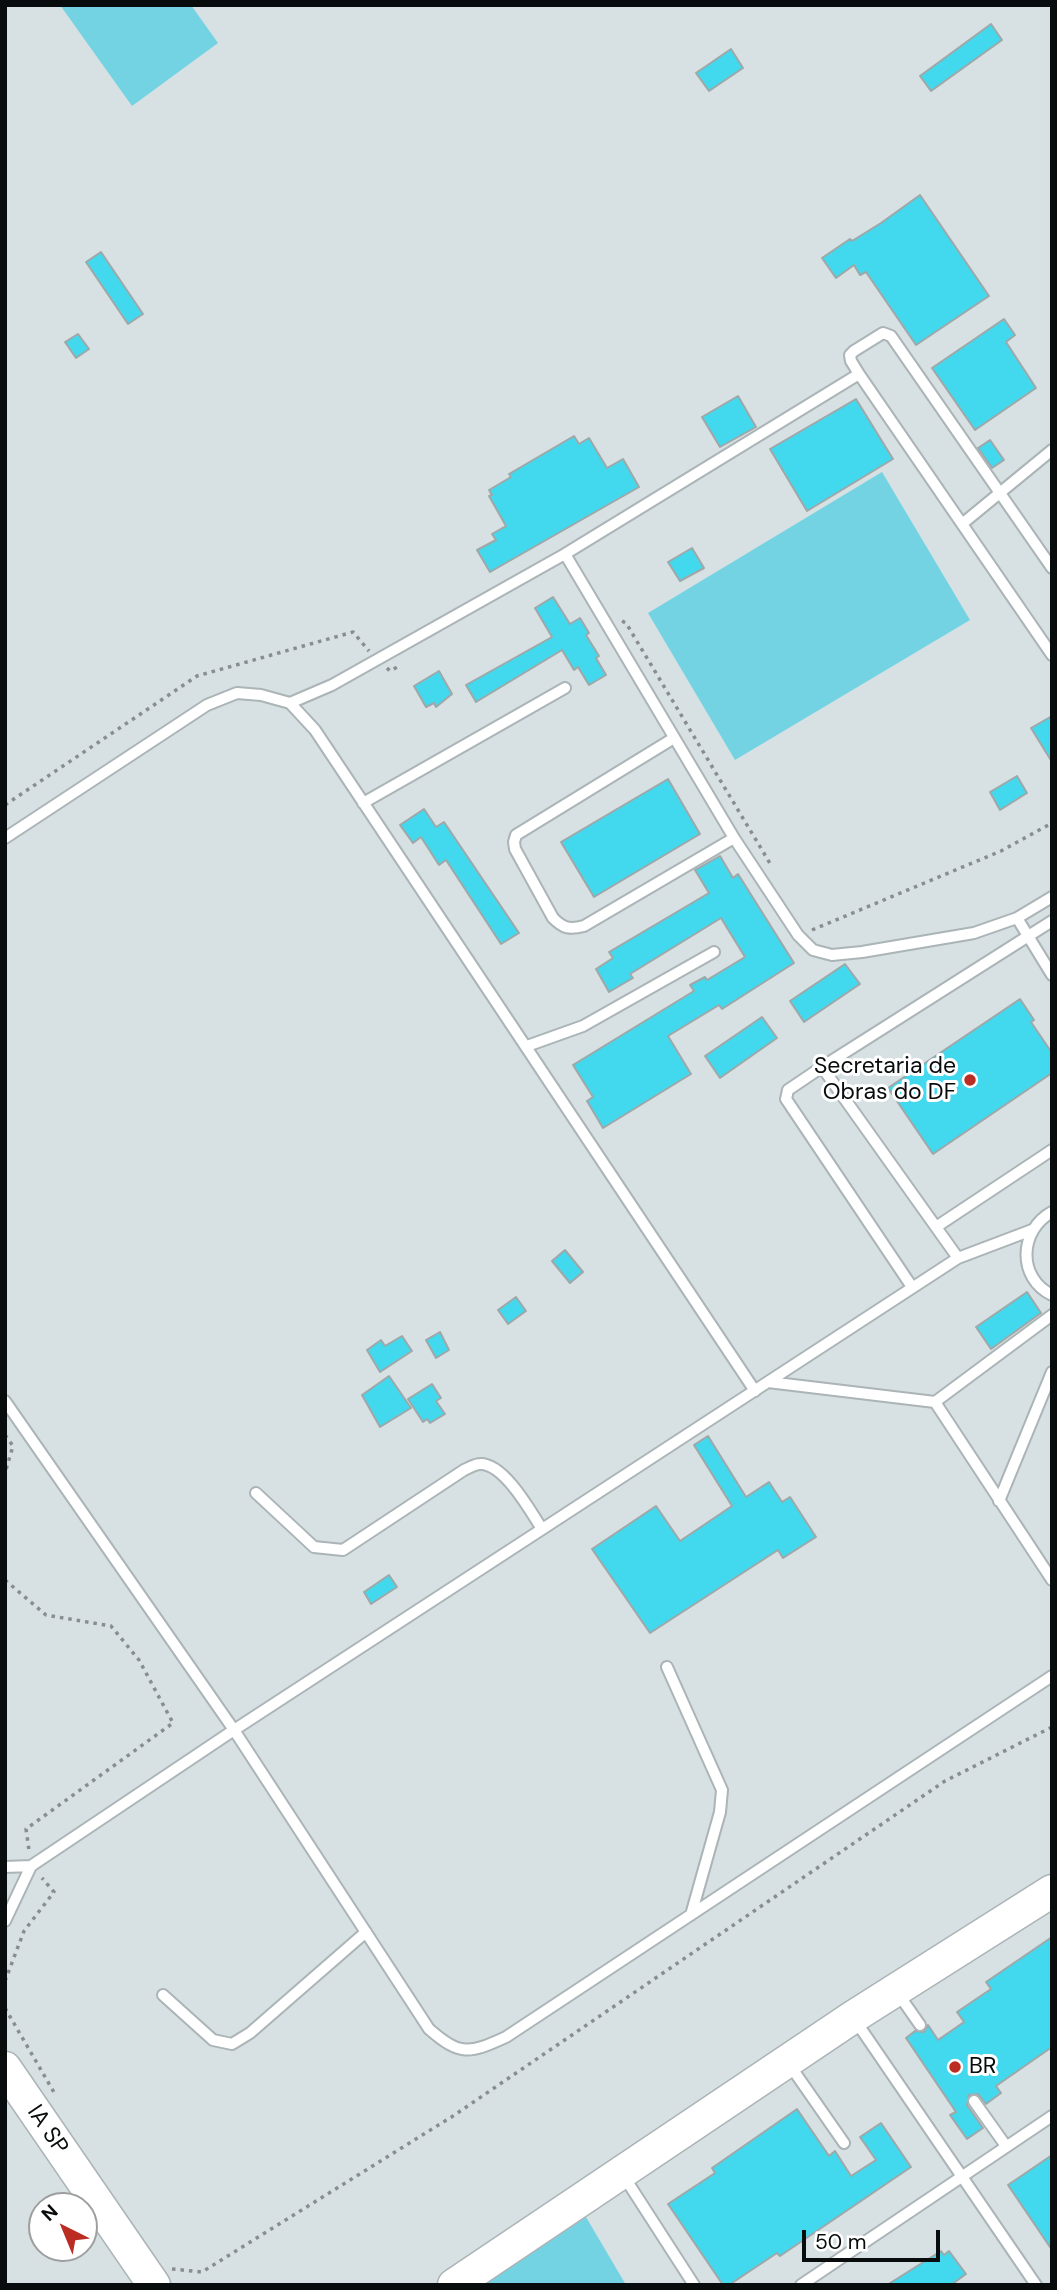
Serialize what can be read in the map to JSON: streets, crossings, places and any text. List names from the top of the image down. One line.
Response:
{"streets":{"street":["IA SP"]},"places":["Secretaria de Obras do DF","BR"],"scale_bar":"50 m","north":"top left"}
